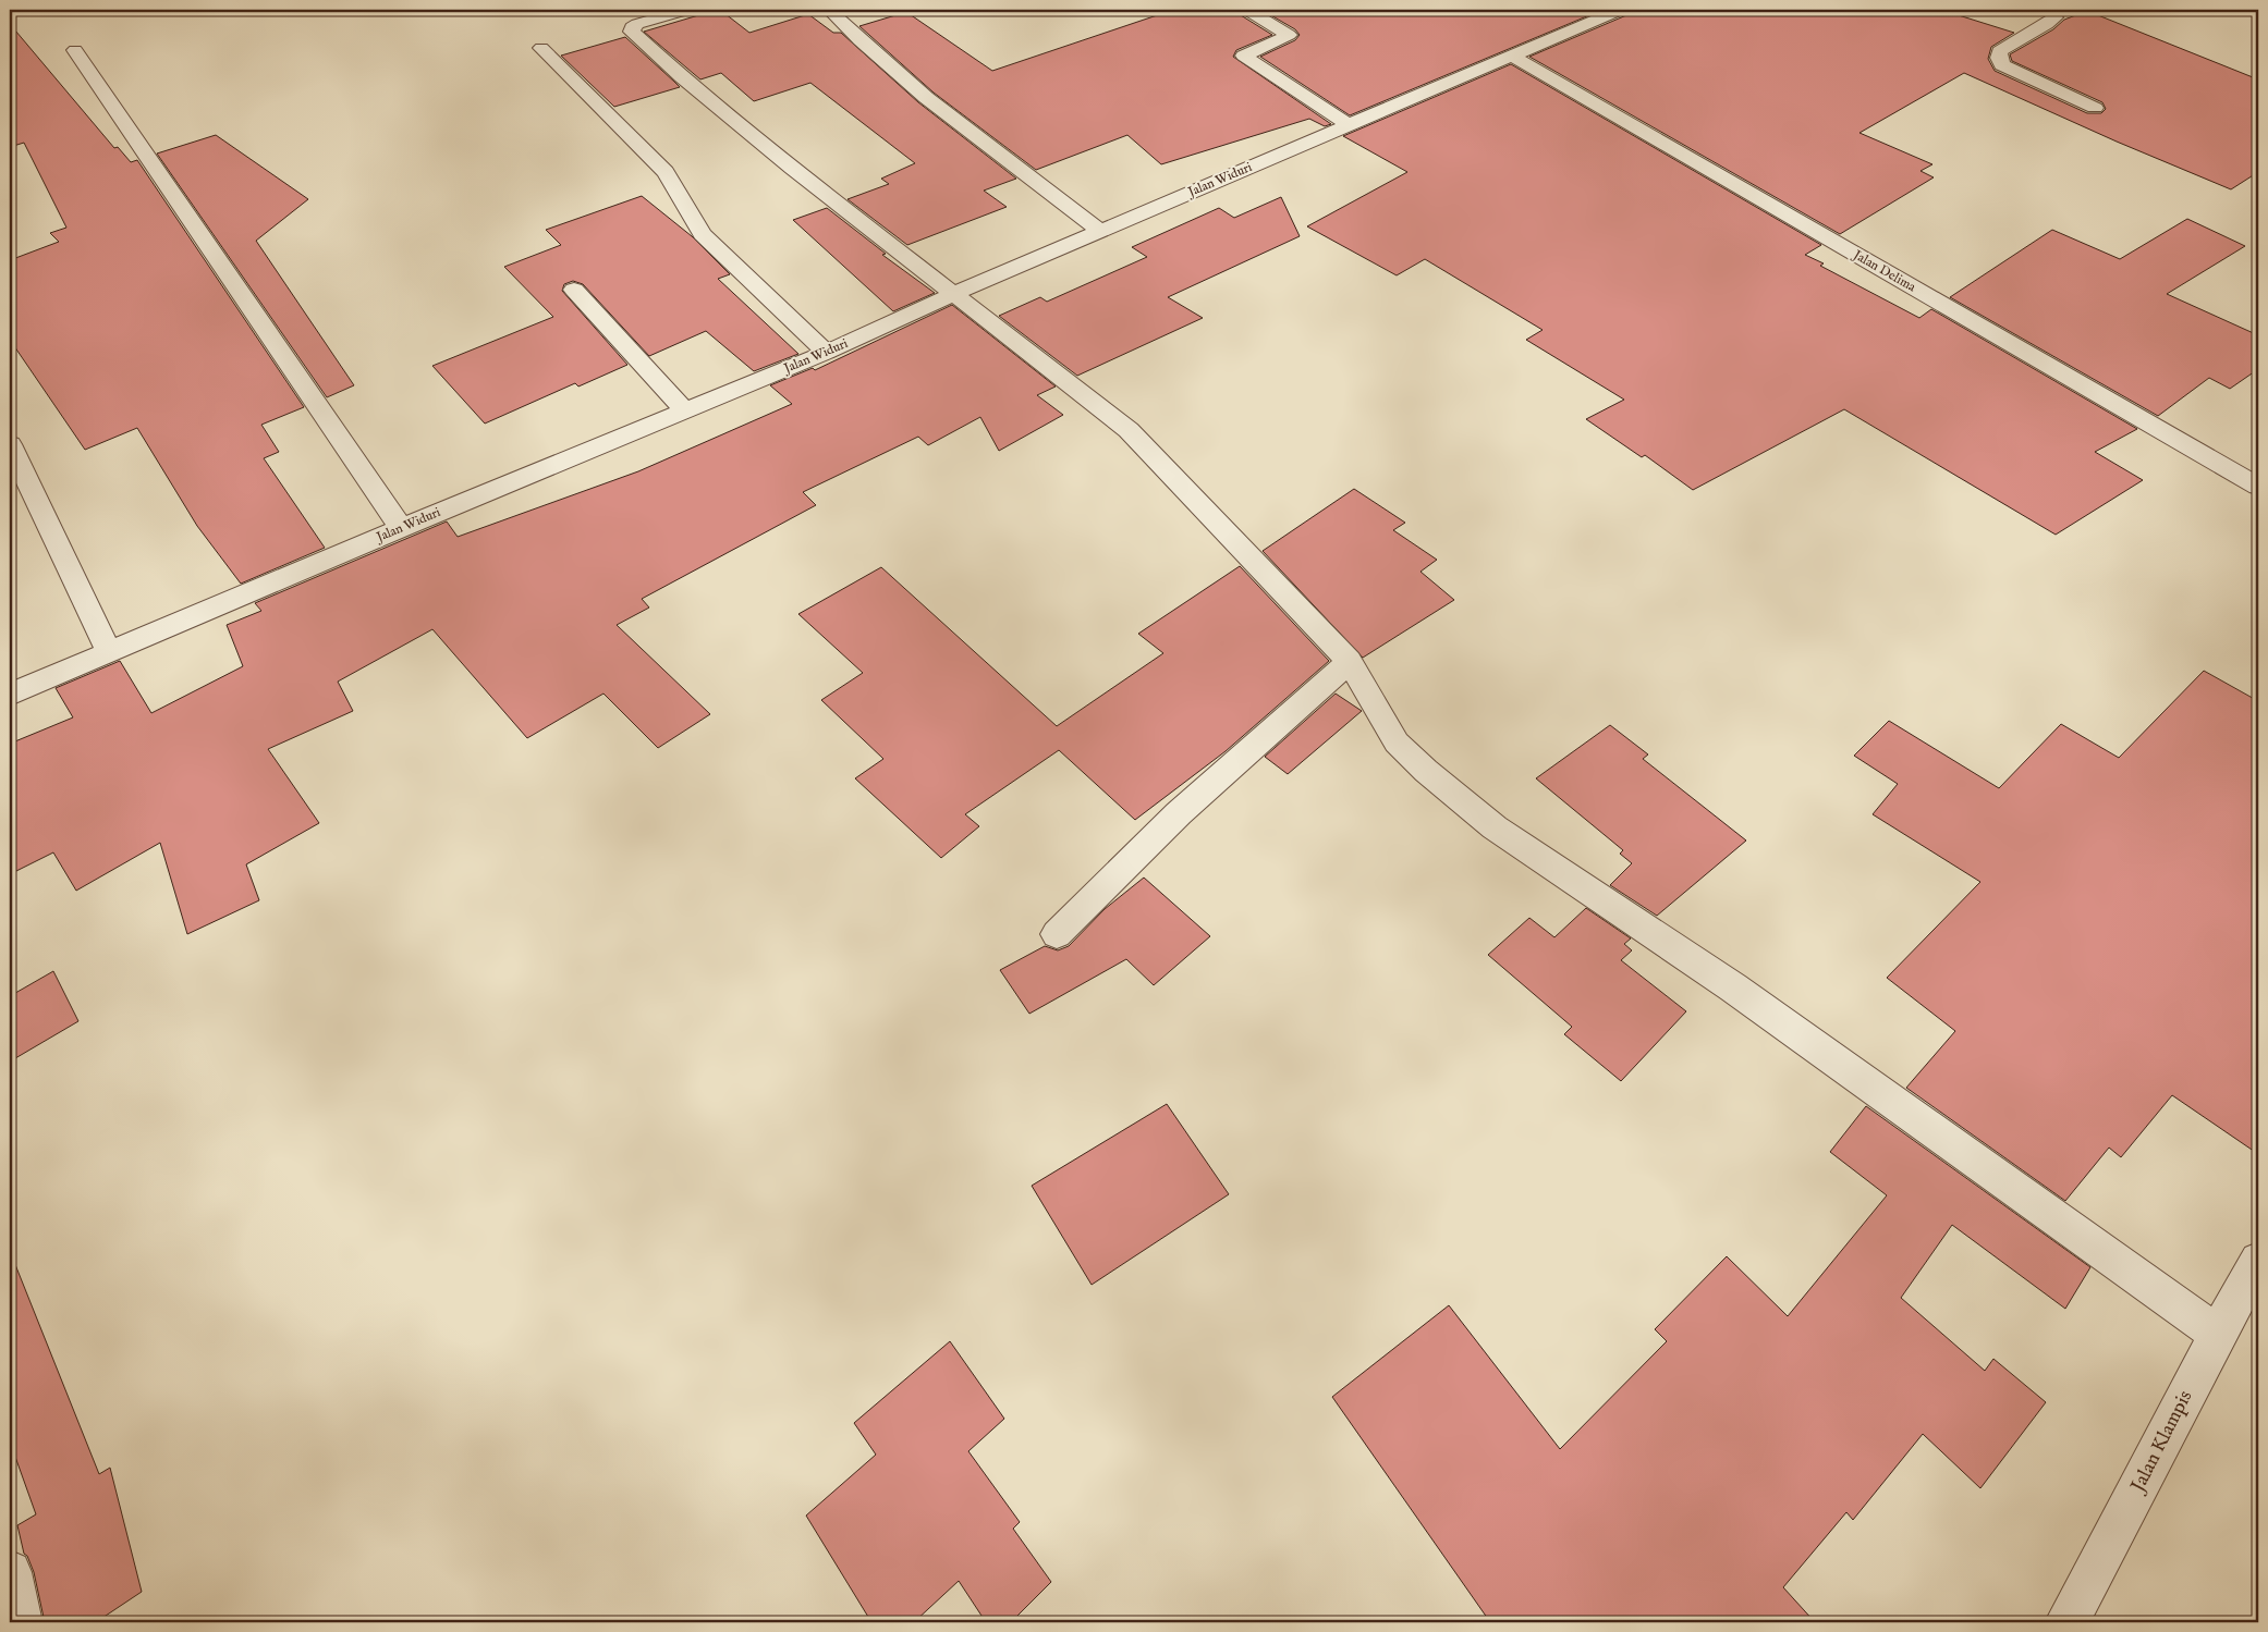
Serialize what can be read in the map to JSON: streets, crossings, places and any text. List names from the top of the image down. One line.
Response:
{"streets":{"street":["Jalan Widuri","Jalan Delima","Jalan Klampis"]},"crossings":[["Jalan Widuri","Jalan Delima"]]}
